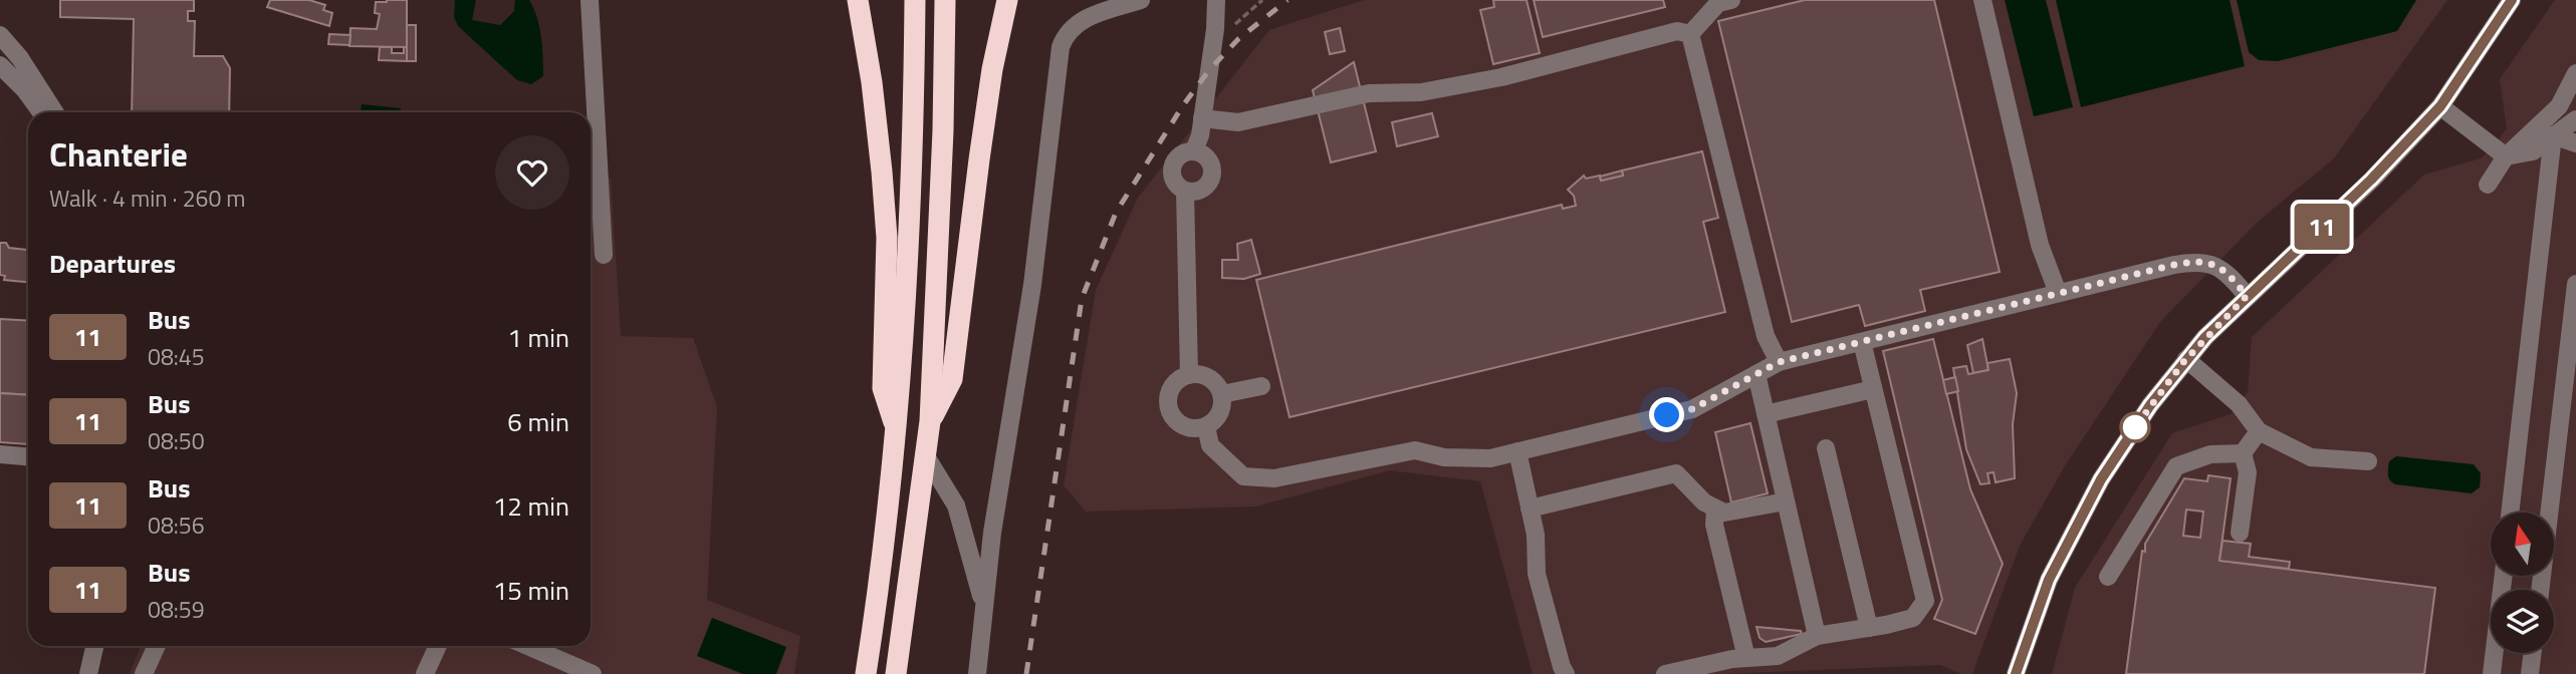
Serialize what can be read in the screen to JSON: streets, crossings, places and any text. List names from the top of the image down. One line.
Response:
{"lines":["bus line 11"],"north":"top","page":{"on_map":"11","heading":[["Chanterie","Walk · 4 min · 260 m"],"Departures"],"list":[{"mark":"11","name":"Bus","note":"08:45","value":"1 min"},{"mark":"11","name":"Bus","note":"08:50","value":"6 min"},{"mark":"11","name":"Bus","note":"08:56","value":"12 min"},{"mark":"11","name":"Bus","note":"08:59","value":"15 min"}]}}
